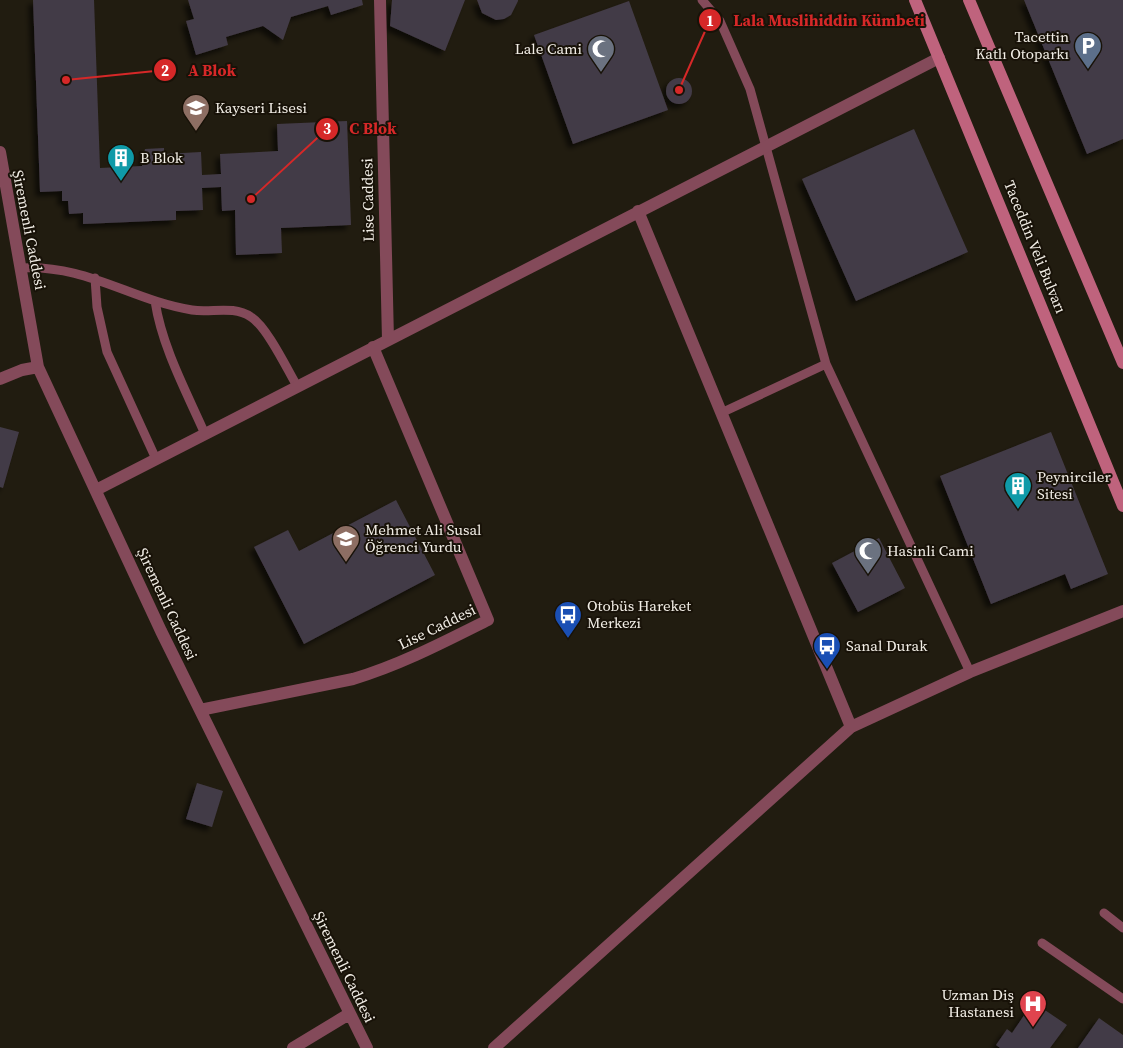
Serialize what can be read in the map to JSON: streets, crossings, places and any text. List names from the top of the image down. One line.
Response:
{"streets":{"street":["Lise Caddesi","Şiremenli Caddesi","Taceddin Veli Bulvarı"]},"crossings":[["Lise Caddesi","Şiremenli Caddesi"]],"places":{"parking":["Tacettin Katlı Otoparkı"],"mosque":["Lale Cami","Hasinli Cami"],"other":["A Blok","Lala Muslihiddin Kümbeti","C Blok"],"school or university":["Kayseri Lisesi","Mehmet Ali Susal Öğrenci Yurdu"],"building":["B Blok","Peynirciler Sitesi"],"bus stop":["Otobüs Hareket Merkezi","Sanal Durak"],"hospital":["Uzman Diş Hastanesi"]}}
